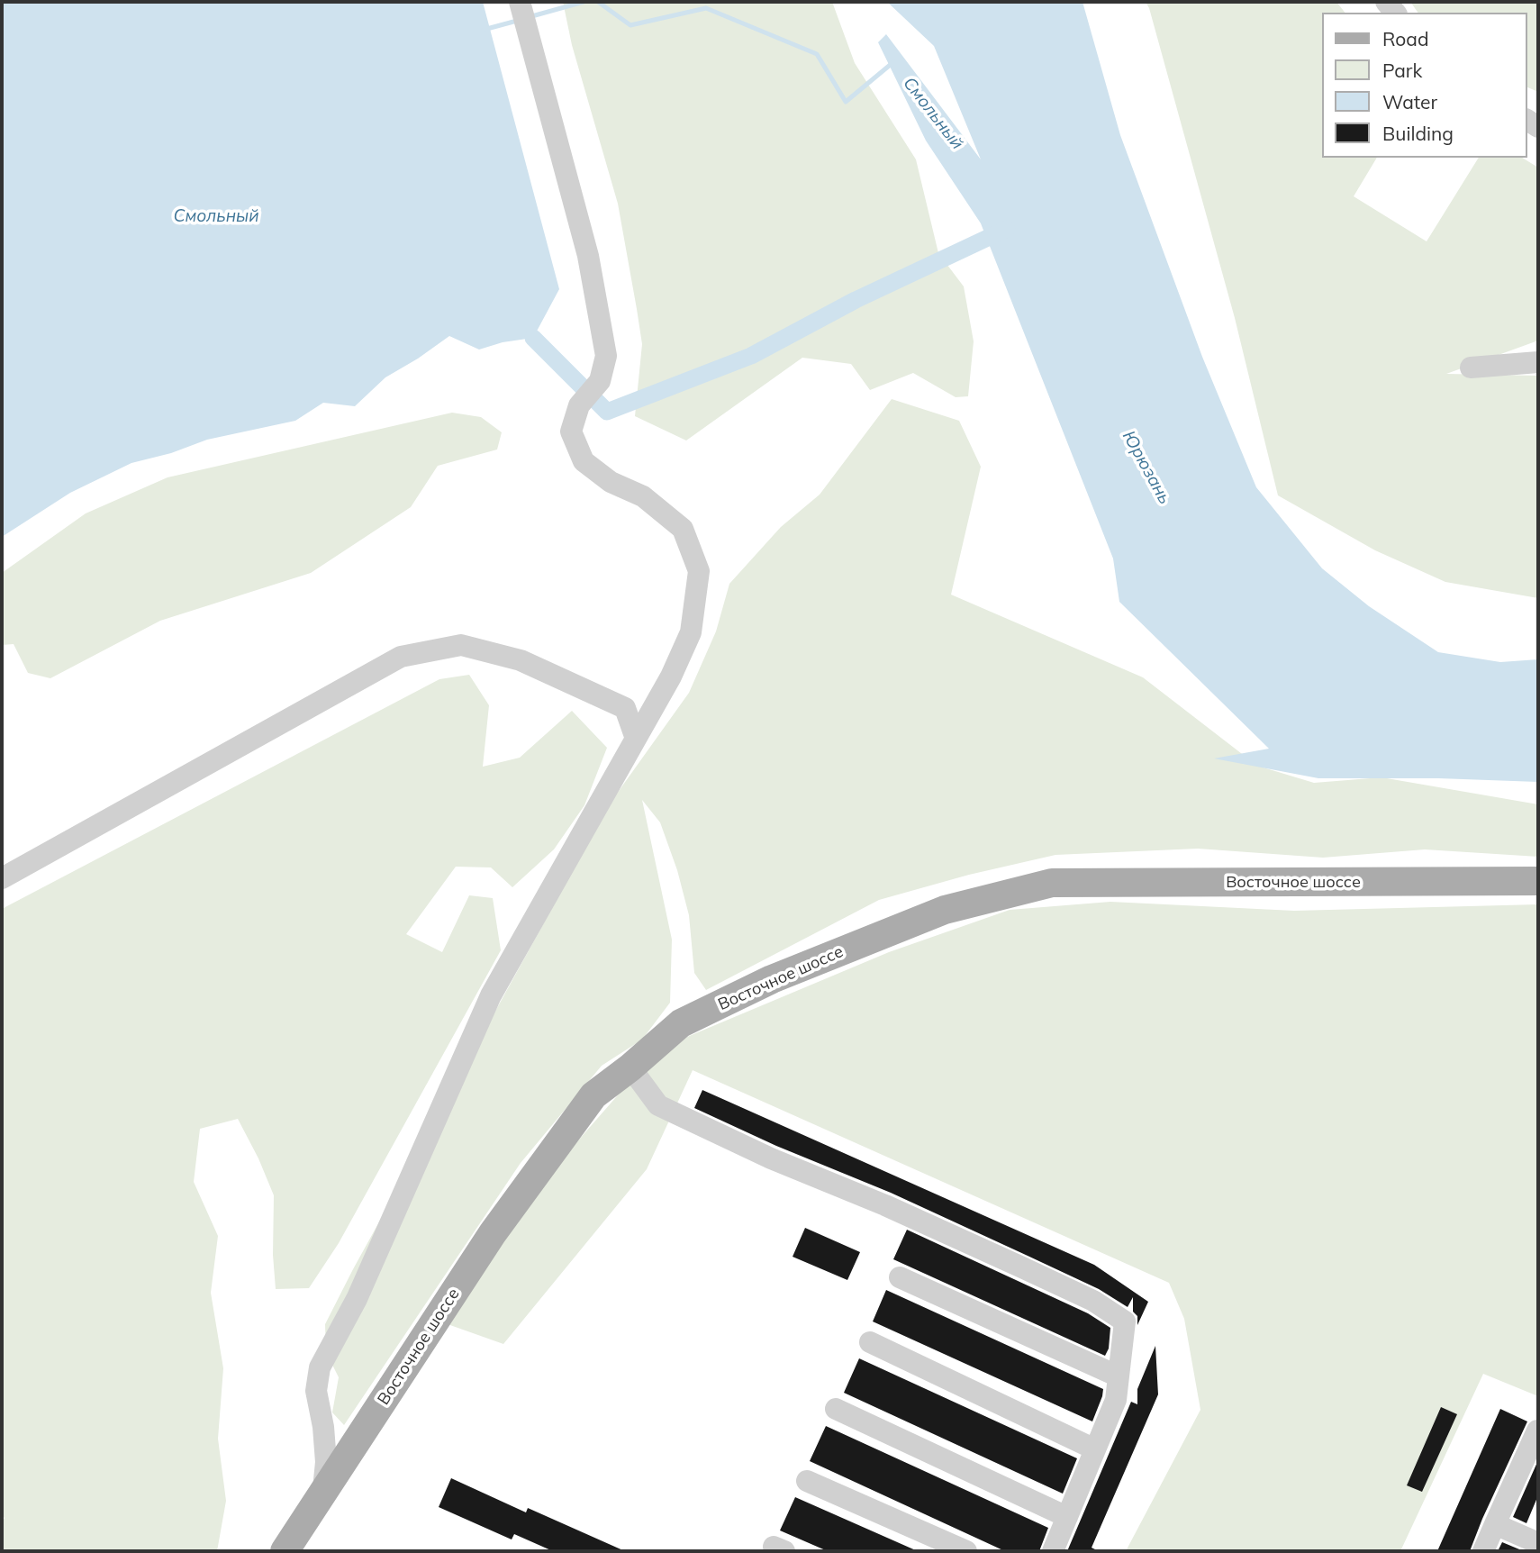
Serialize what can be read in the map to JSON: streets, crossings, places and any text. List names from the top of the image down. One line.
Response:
{"streets":{"main road":["Восточное шоссе"]},"water":["Смольный","Юрюзань"],"legend":["Road","Park","Water","Building"]}
